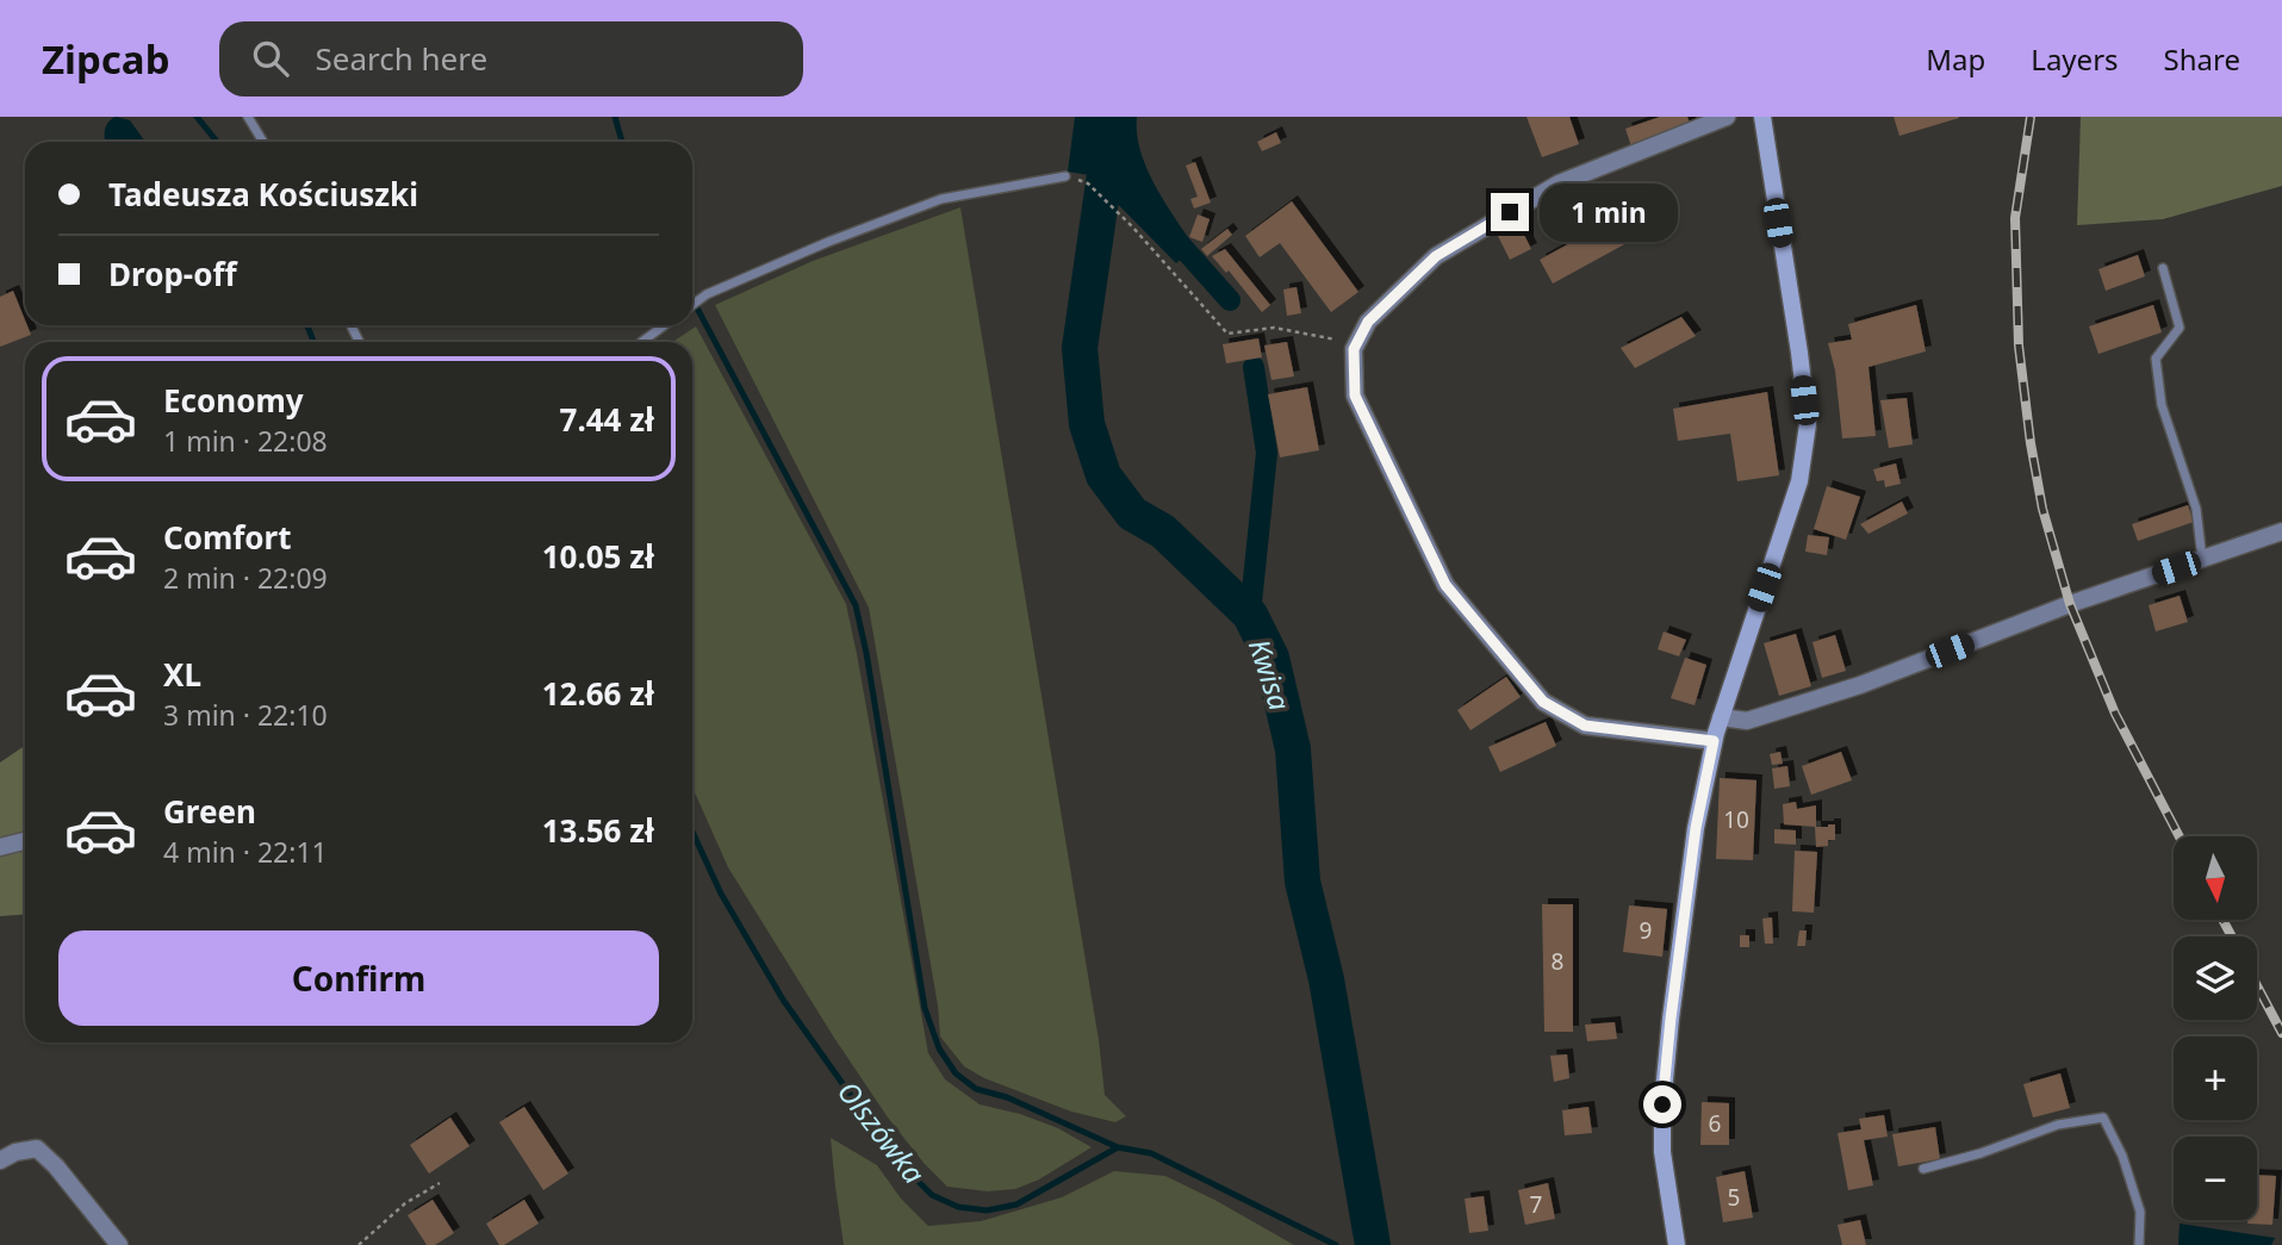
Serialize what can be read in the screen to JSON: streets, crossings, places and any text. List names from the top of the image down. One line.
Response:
{"water":["Kwisa","Olszówka"],"house_numbers":["10","9","8","6","5","7"],"north":"bottom","page":{"header":"Zipcab","search":"Search here","nav":["Map","Layers","Share"],"banner":["Tadeusza Kościuszki","Drop-off"],"bubble":"1 min","list":[{"name":"Economy","note":"1 min · 22:08","value":"7.44 zł"},{"name":"Comfort","note":"2 min · 22:09","value":"10.05 zł"},{"name":"XL","note":"3 min · 22:10","value":"12.66 zł"},{"name":"Green","note":"4 min · 22:11","value":"13.56 zł"}],"map_buttons":["+","−"],"buttons":"Confirm"}}
